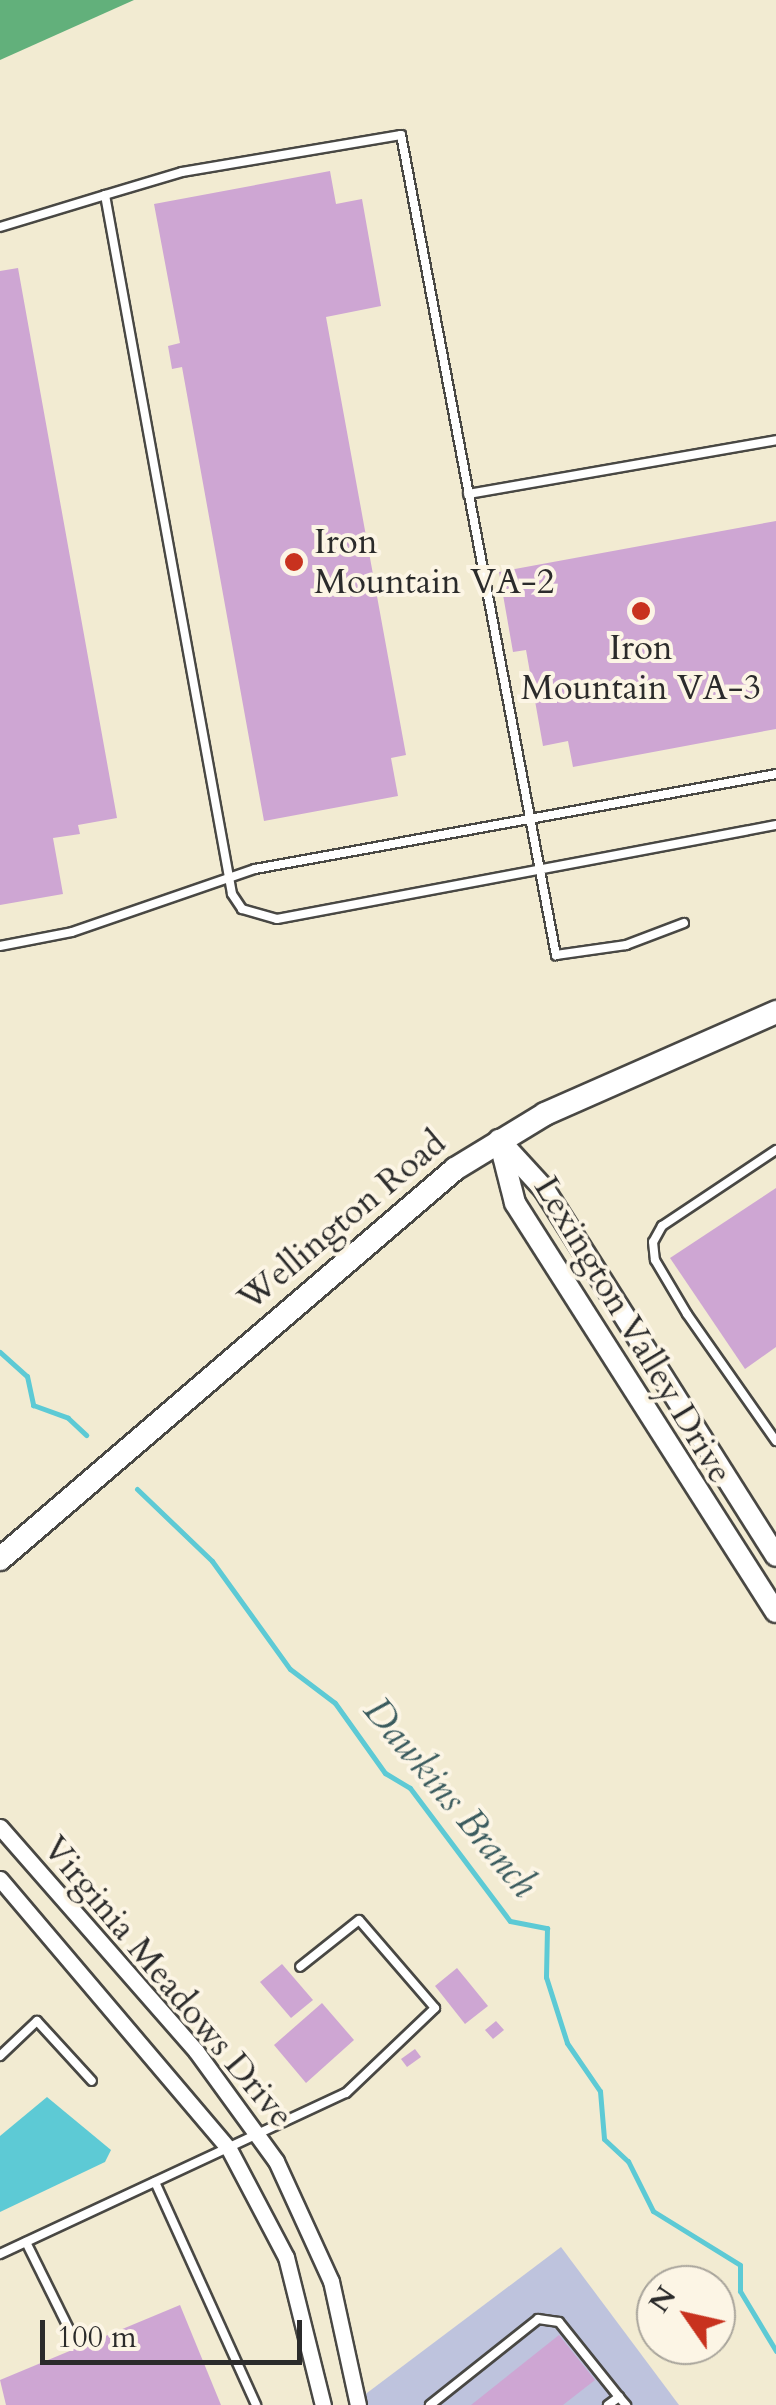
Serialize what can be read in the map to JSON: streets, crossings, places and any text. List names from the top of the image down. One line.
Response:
{"streets":{"main road":["Wellington Road"],"street":["Lexington Valley Drive","Virginia Meadows Drive"]},"crossings":[["Wellington Road","Lexington Valley Drive"]],"water":["Dawkins Branch"],"places":["Iron Mountain VA-2","Iron Mountain VA-3"],"scale_bar":"100 m","north":"top left"}
